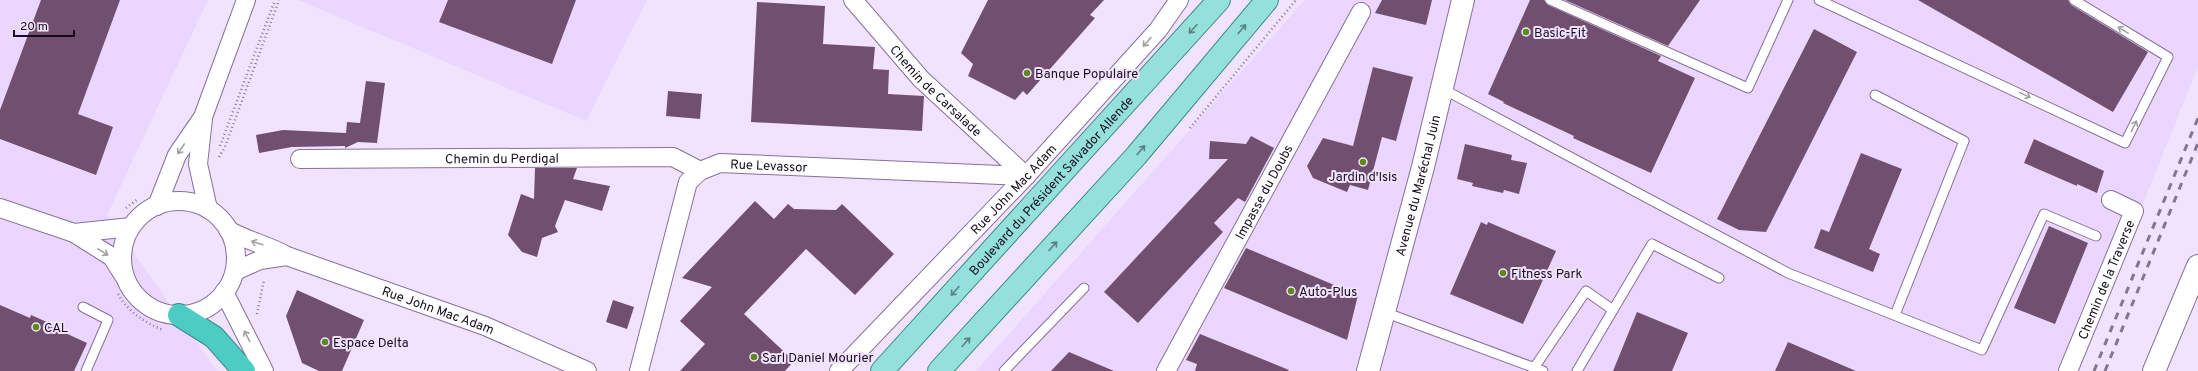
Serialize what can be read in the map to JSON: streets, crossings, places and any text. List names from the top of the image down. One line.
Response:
{"streets":{"main road":["Boulevard du Président Salvador Allende"],"street":["Chemin de Carsalade","Chemin du Perdigal","Rue Levassor","Avenue du Maréchal Juin","Rue John Mac Adam","Impasse du Doubs","Chemin de la Traverse"]},"crossings":[["Chemin de Carsalade","Rue Levassor"],["Chemin de Carsalade","Rue John Mac Adam"],["Chemin du Perdigal","Rue Levassor"],["Rue Levassor","Rue John Mac Adam"]],"places":["Basic-Fit","Banque Populaire","Jardin d'Isis","Fitness Park","Auto-Plus","CAL","Espace Delta","Sarl Daniel Mourier"],"scale_bar":"20 m"}
